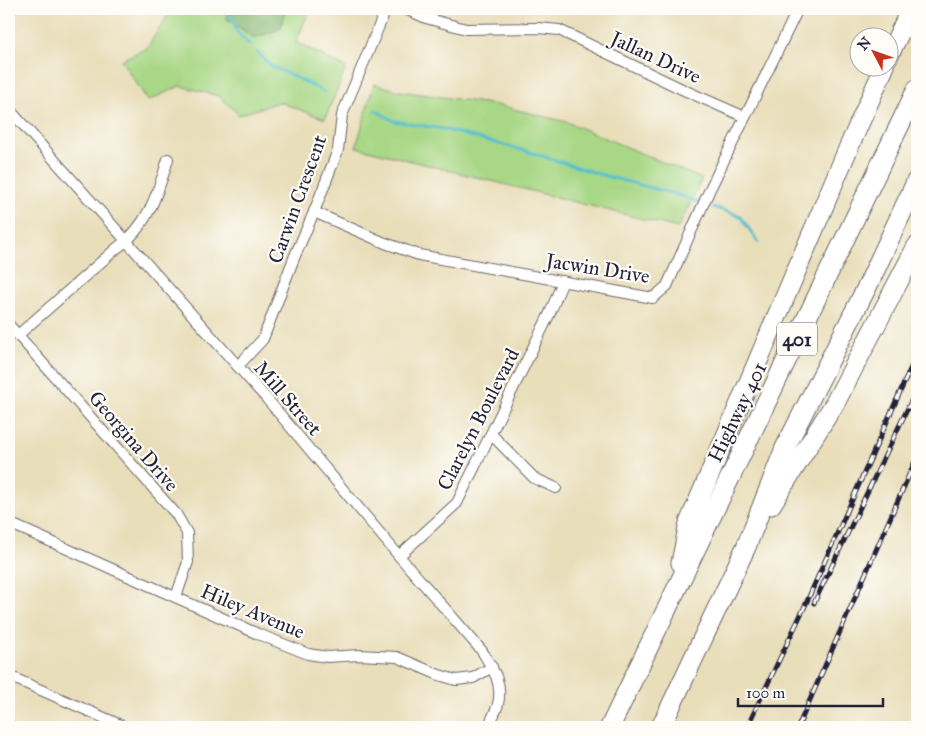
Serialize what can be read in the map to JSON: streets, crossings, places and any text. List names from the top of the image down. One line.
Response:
{"streets":{"highway":["401","Highway 401"],"street":["Jallan Drive","Carwin Crescent","Jacwin Drive","Mill Street","Clarelyn Boulevard","Georgina Drive","Hiley Avenue"]},"crossings":[["Jallan Drive","Jacwin Drive"],["Carwin Crescent","Jacwin Drive"],["Carwin Crescent","Mill Street"],["Jacwin Drive","Clarelyn Boulevard"],["Mill Street","Clarelyn Boulevard"],["Mill Street","Hiley Avenue"],["Georgina Drive","Hiley Avenue"]],"scale_bar":"100 m","north":"top left"}
